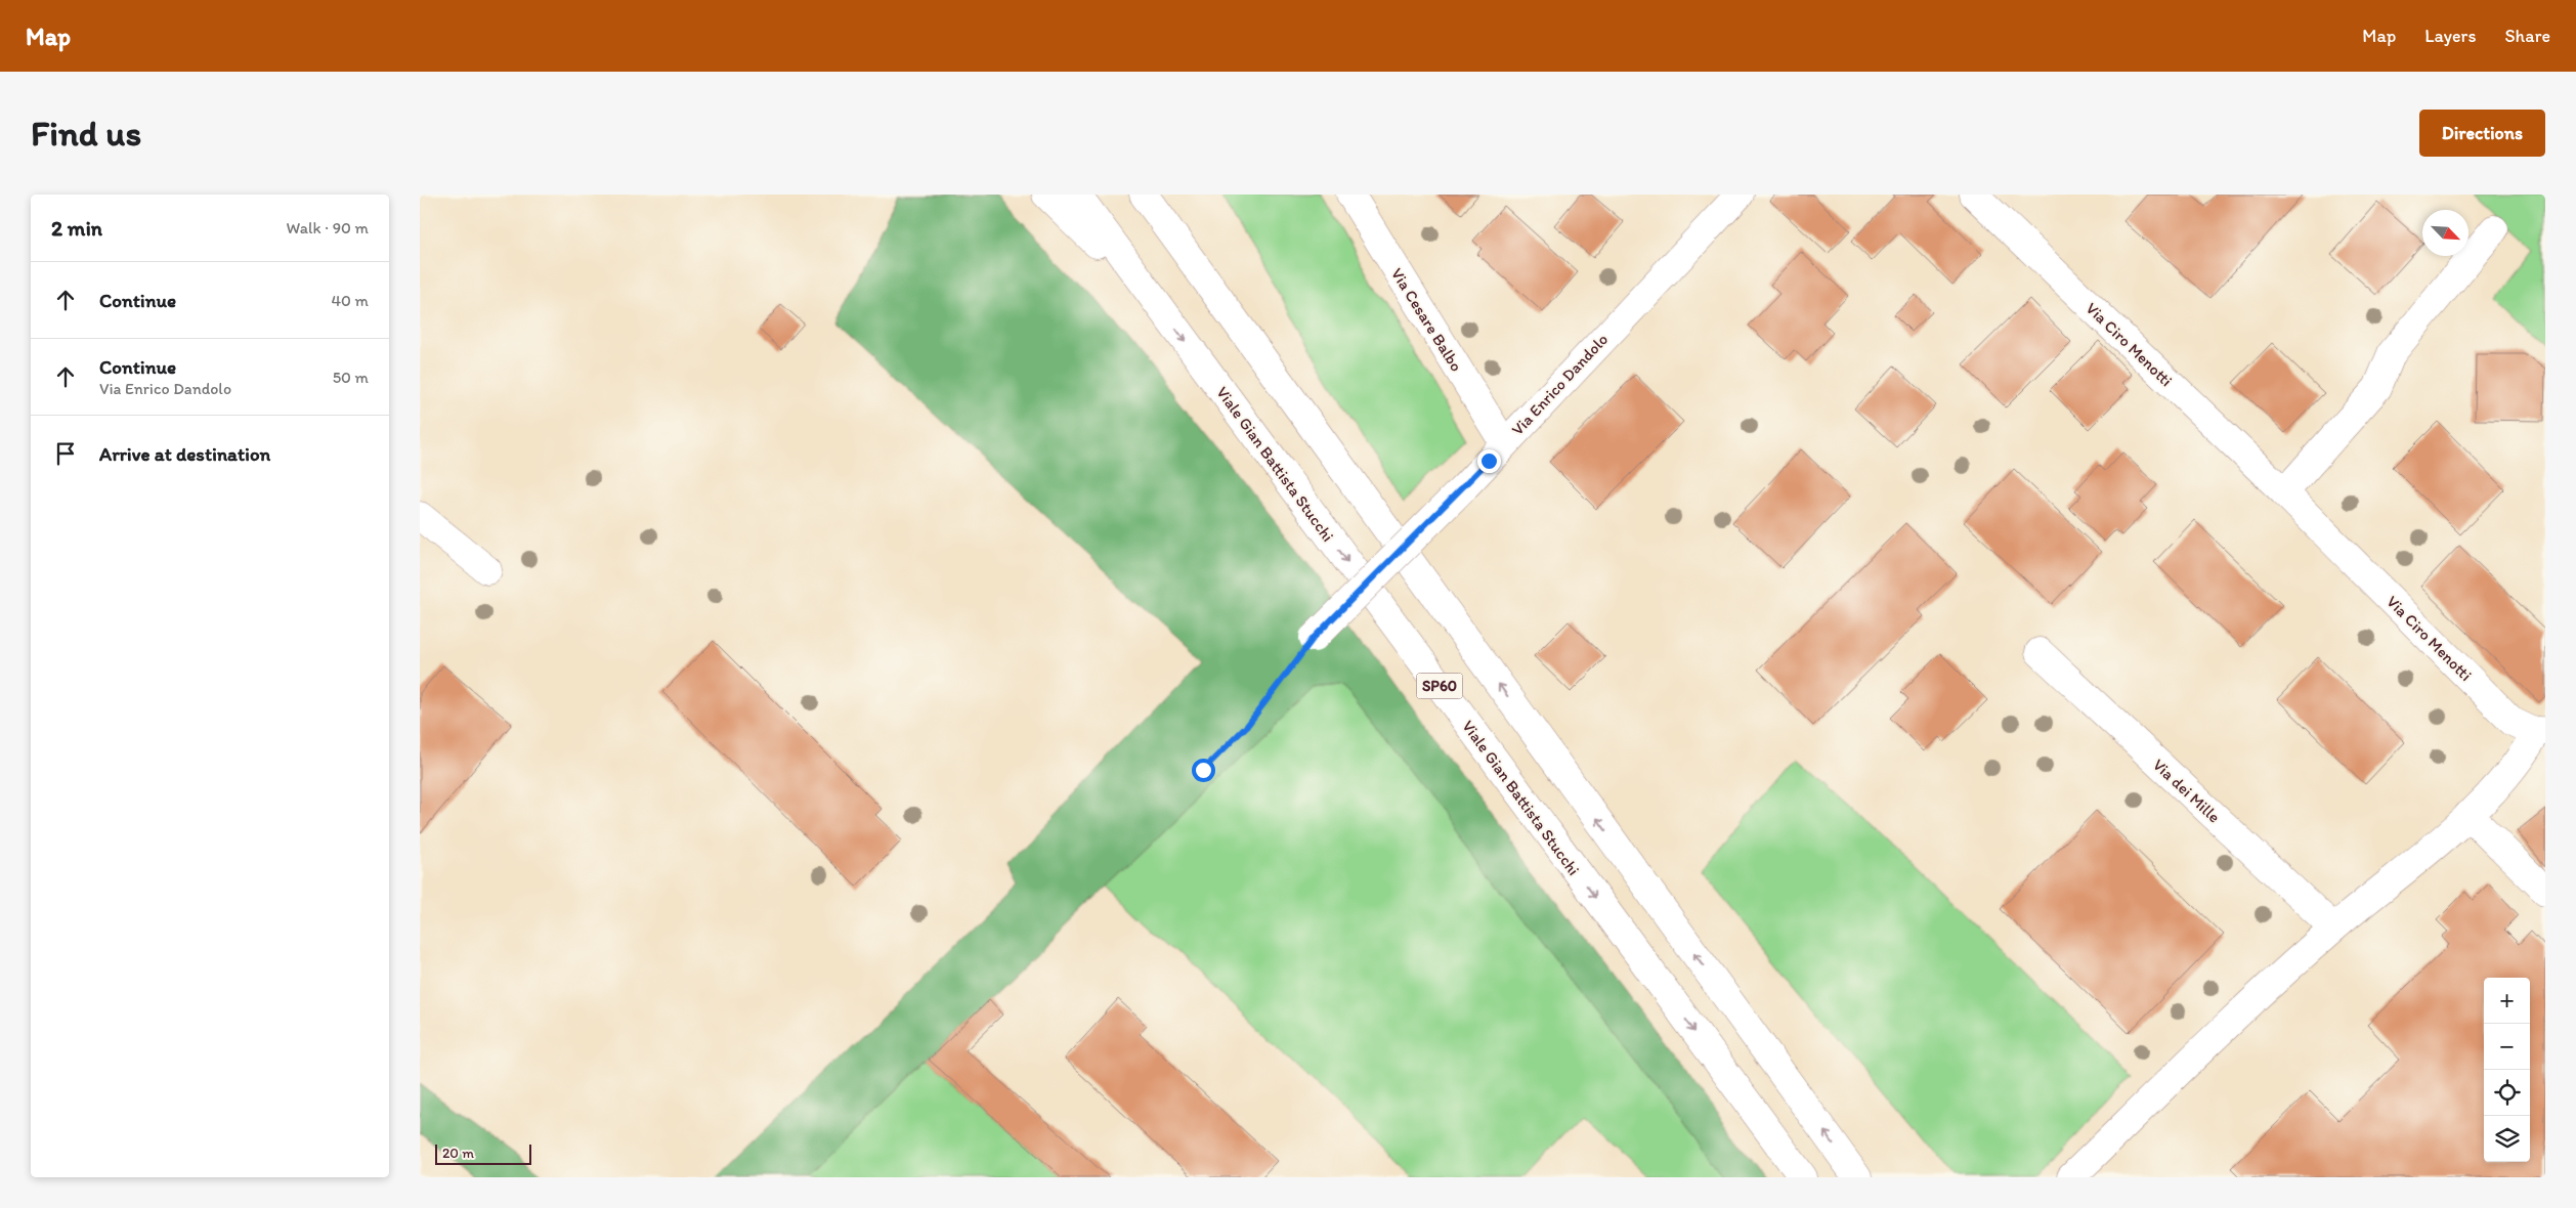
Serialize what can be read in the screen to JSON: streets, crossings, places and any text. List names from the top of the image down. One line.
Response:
{"streets":{"main road":["Via Cesare Balbo","Via Ciro Menotti","Via Enrico Dandolo","Viale Gian Battista Stucchi","SP60","Via dei Mille"]},"crossings":[["Via Cesare Balbo","Via Enrico Dandolo"]],"scale_bar":"20 m","north":"bottom right","page":{"header":"Map","nav":["Map","Layers","Share"],"buttons":"Directions","title":"Find us","heading":["2 min","Walk · 90 m"],"list":[["Continue","40 m"],["Continue","Via Enrico Dandolo","50 m"],"Arrive at destination"],"map_buttons":["+","−"],"scale":"20 m"}}
